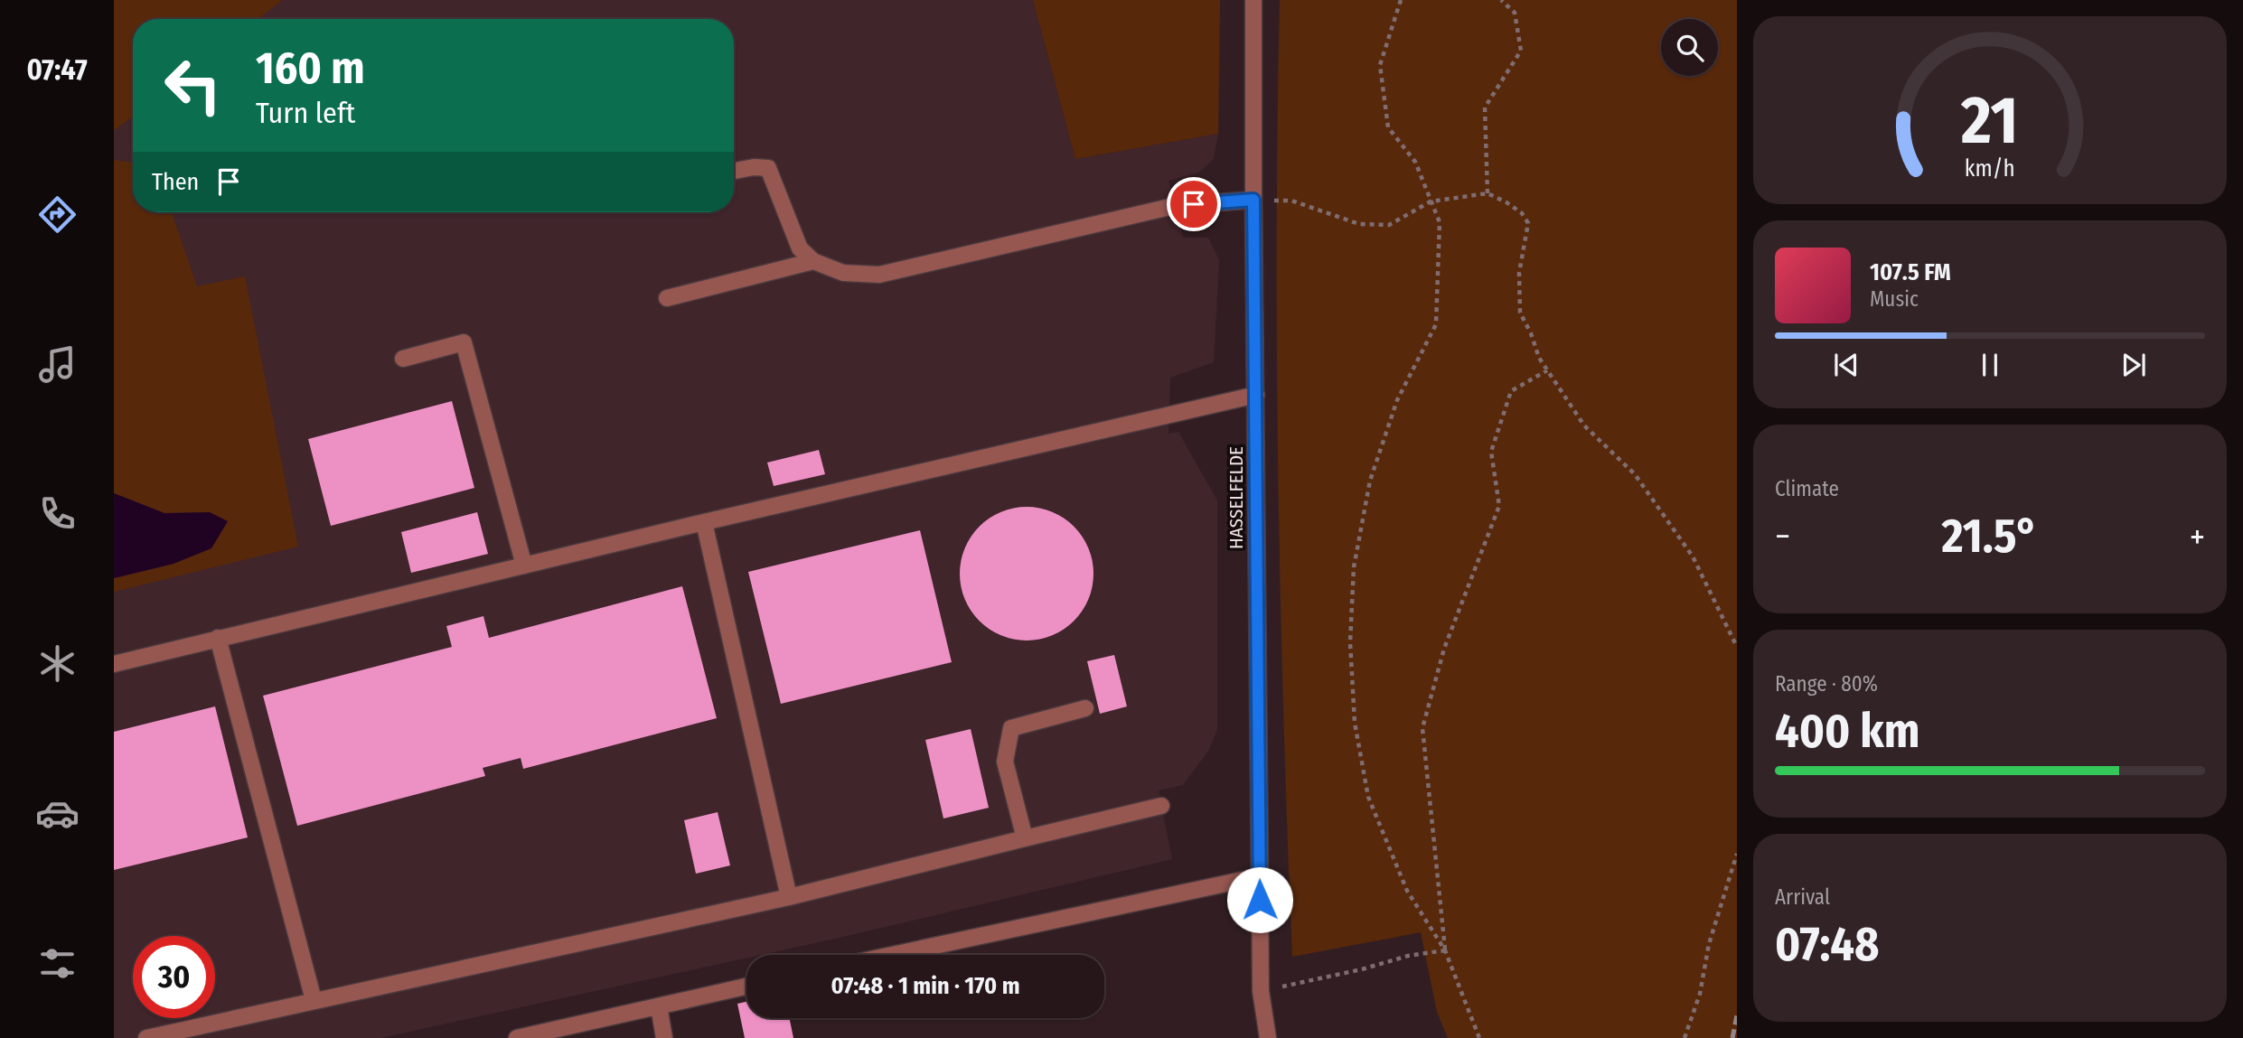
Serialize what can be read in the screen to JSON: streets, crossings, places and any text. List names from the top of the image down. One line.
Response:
{"streets":{"street":["HASSELFELDE"]},"page":{"tabs":"07:47","turn":["160 m","Turn left"],"then":"Then","song":["107.5 FM","Music"],"tile":["Climate",["Range · 80%","400 km"],["Arrival","07:48"]],"heat":["−","21.5°","+"],"limit":"30","trip":"07:48 · 1 min · 170 m","gauge":["21","km/h"]}}
